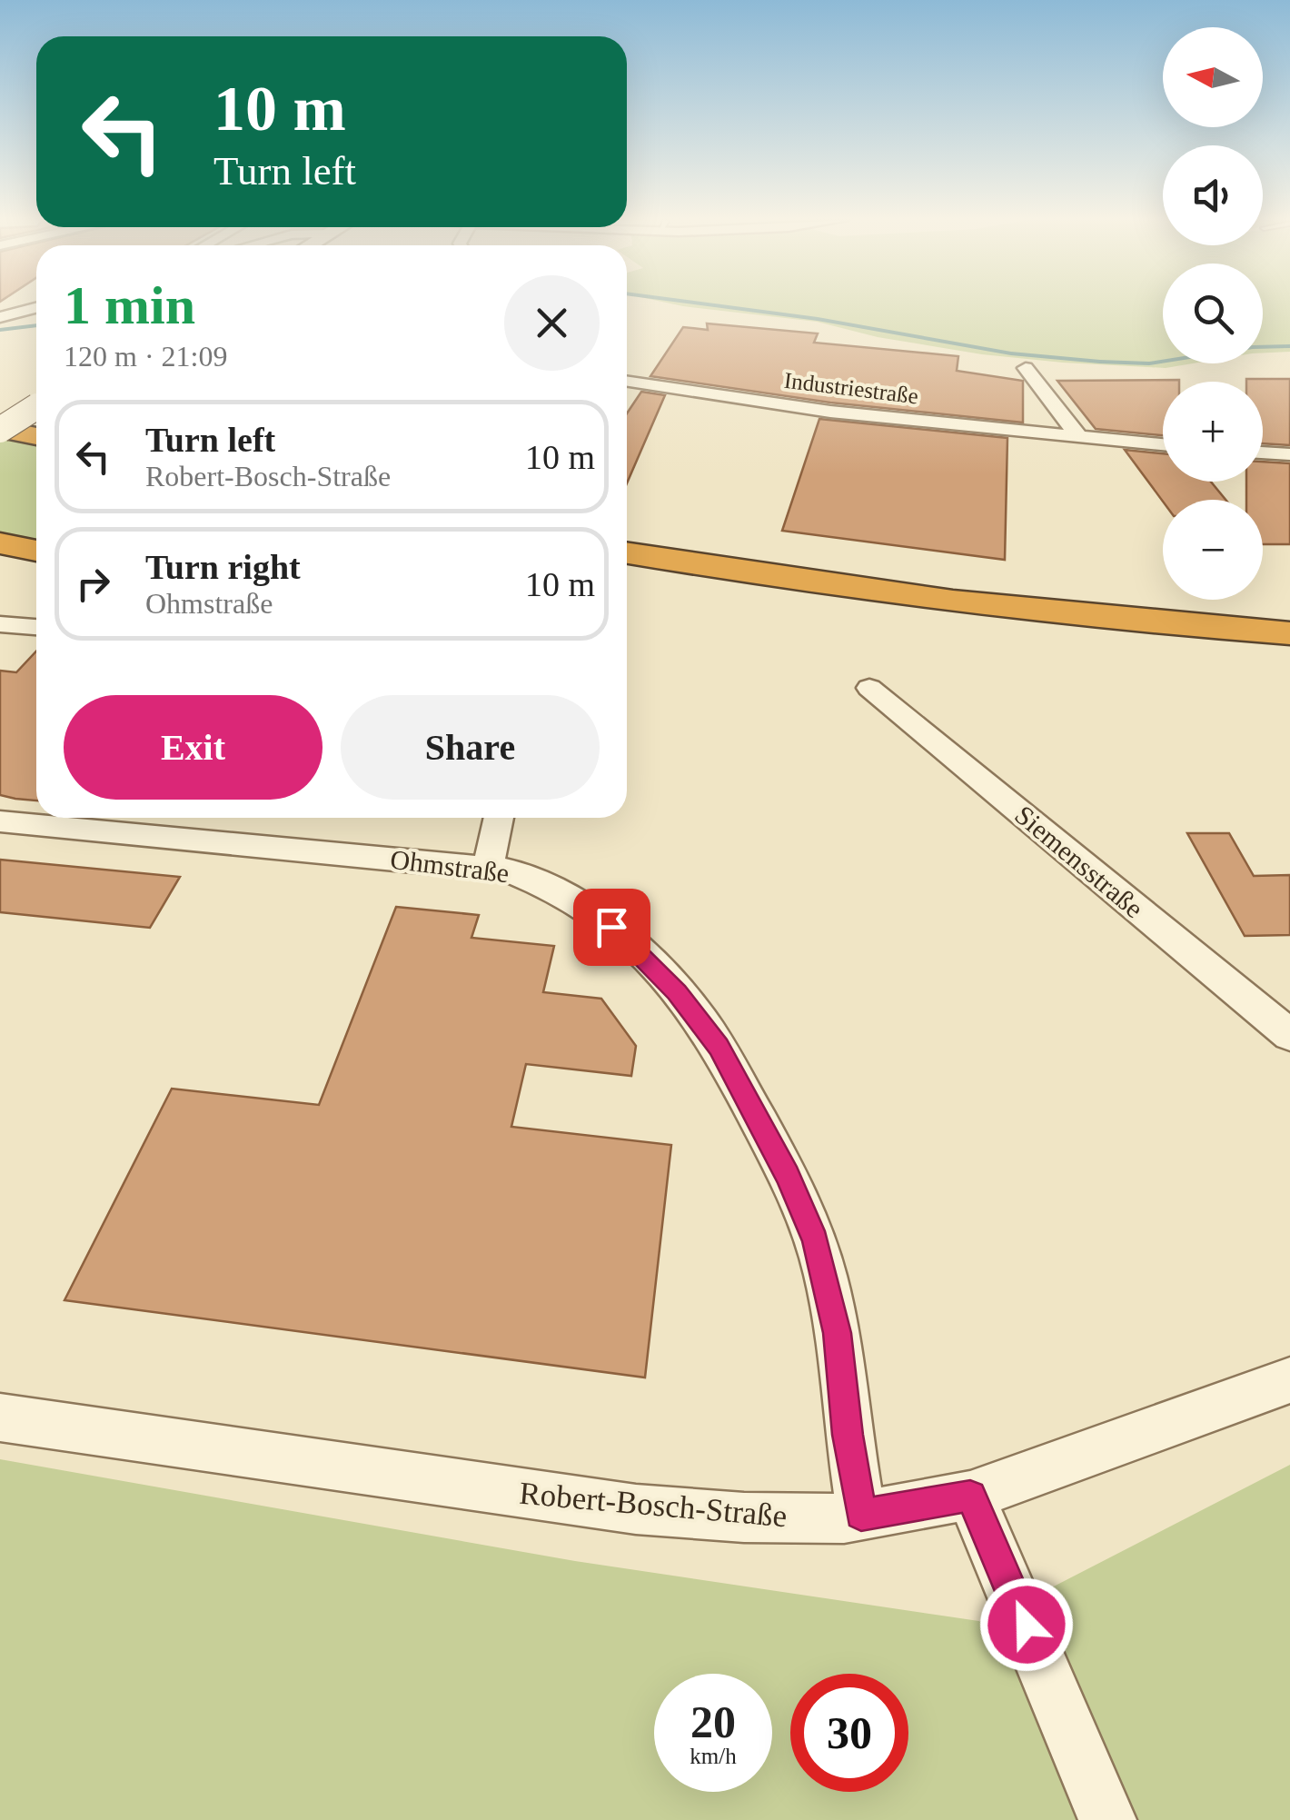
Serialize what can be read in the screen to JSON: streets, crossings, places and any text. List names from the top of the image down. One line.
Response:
{"streets":{"street":["Industriestraße","Siemensstraße","Ohmstraße","Robert-Bosch-Straße"]},"crossings":[["Ohmstraße","Robert-Bosch-Straße"]],"north":"left","page":{"map_buttons":["+","−"],"turn":["10 m","Turn left"],"heading":["1 min","120 m · 21:09"],"list":[{"name":"Turn left","note":"Robert-Bosch-Straße","value":"10 m"},{"name":"Turn right","note":"Ohmstraße","value":"10 m"}],"buttons":["Exit","Share"],"speed":"20 km/h","limit":"30"}}
